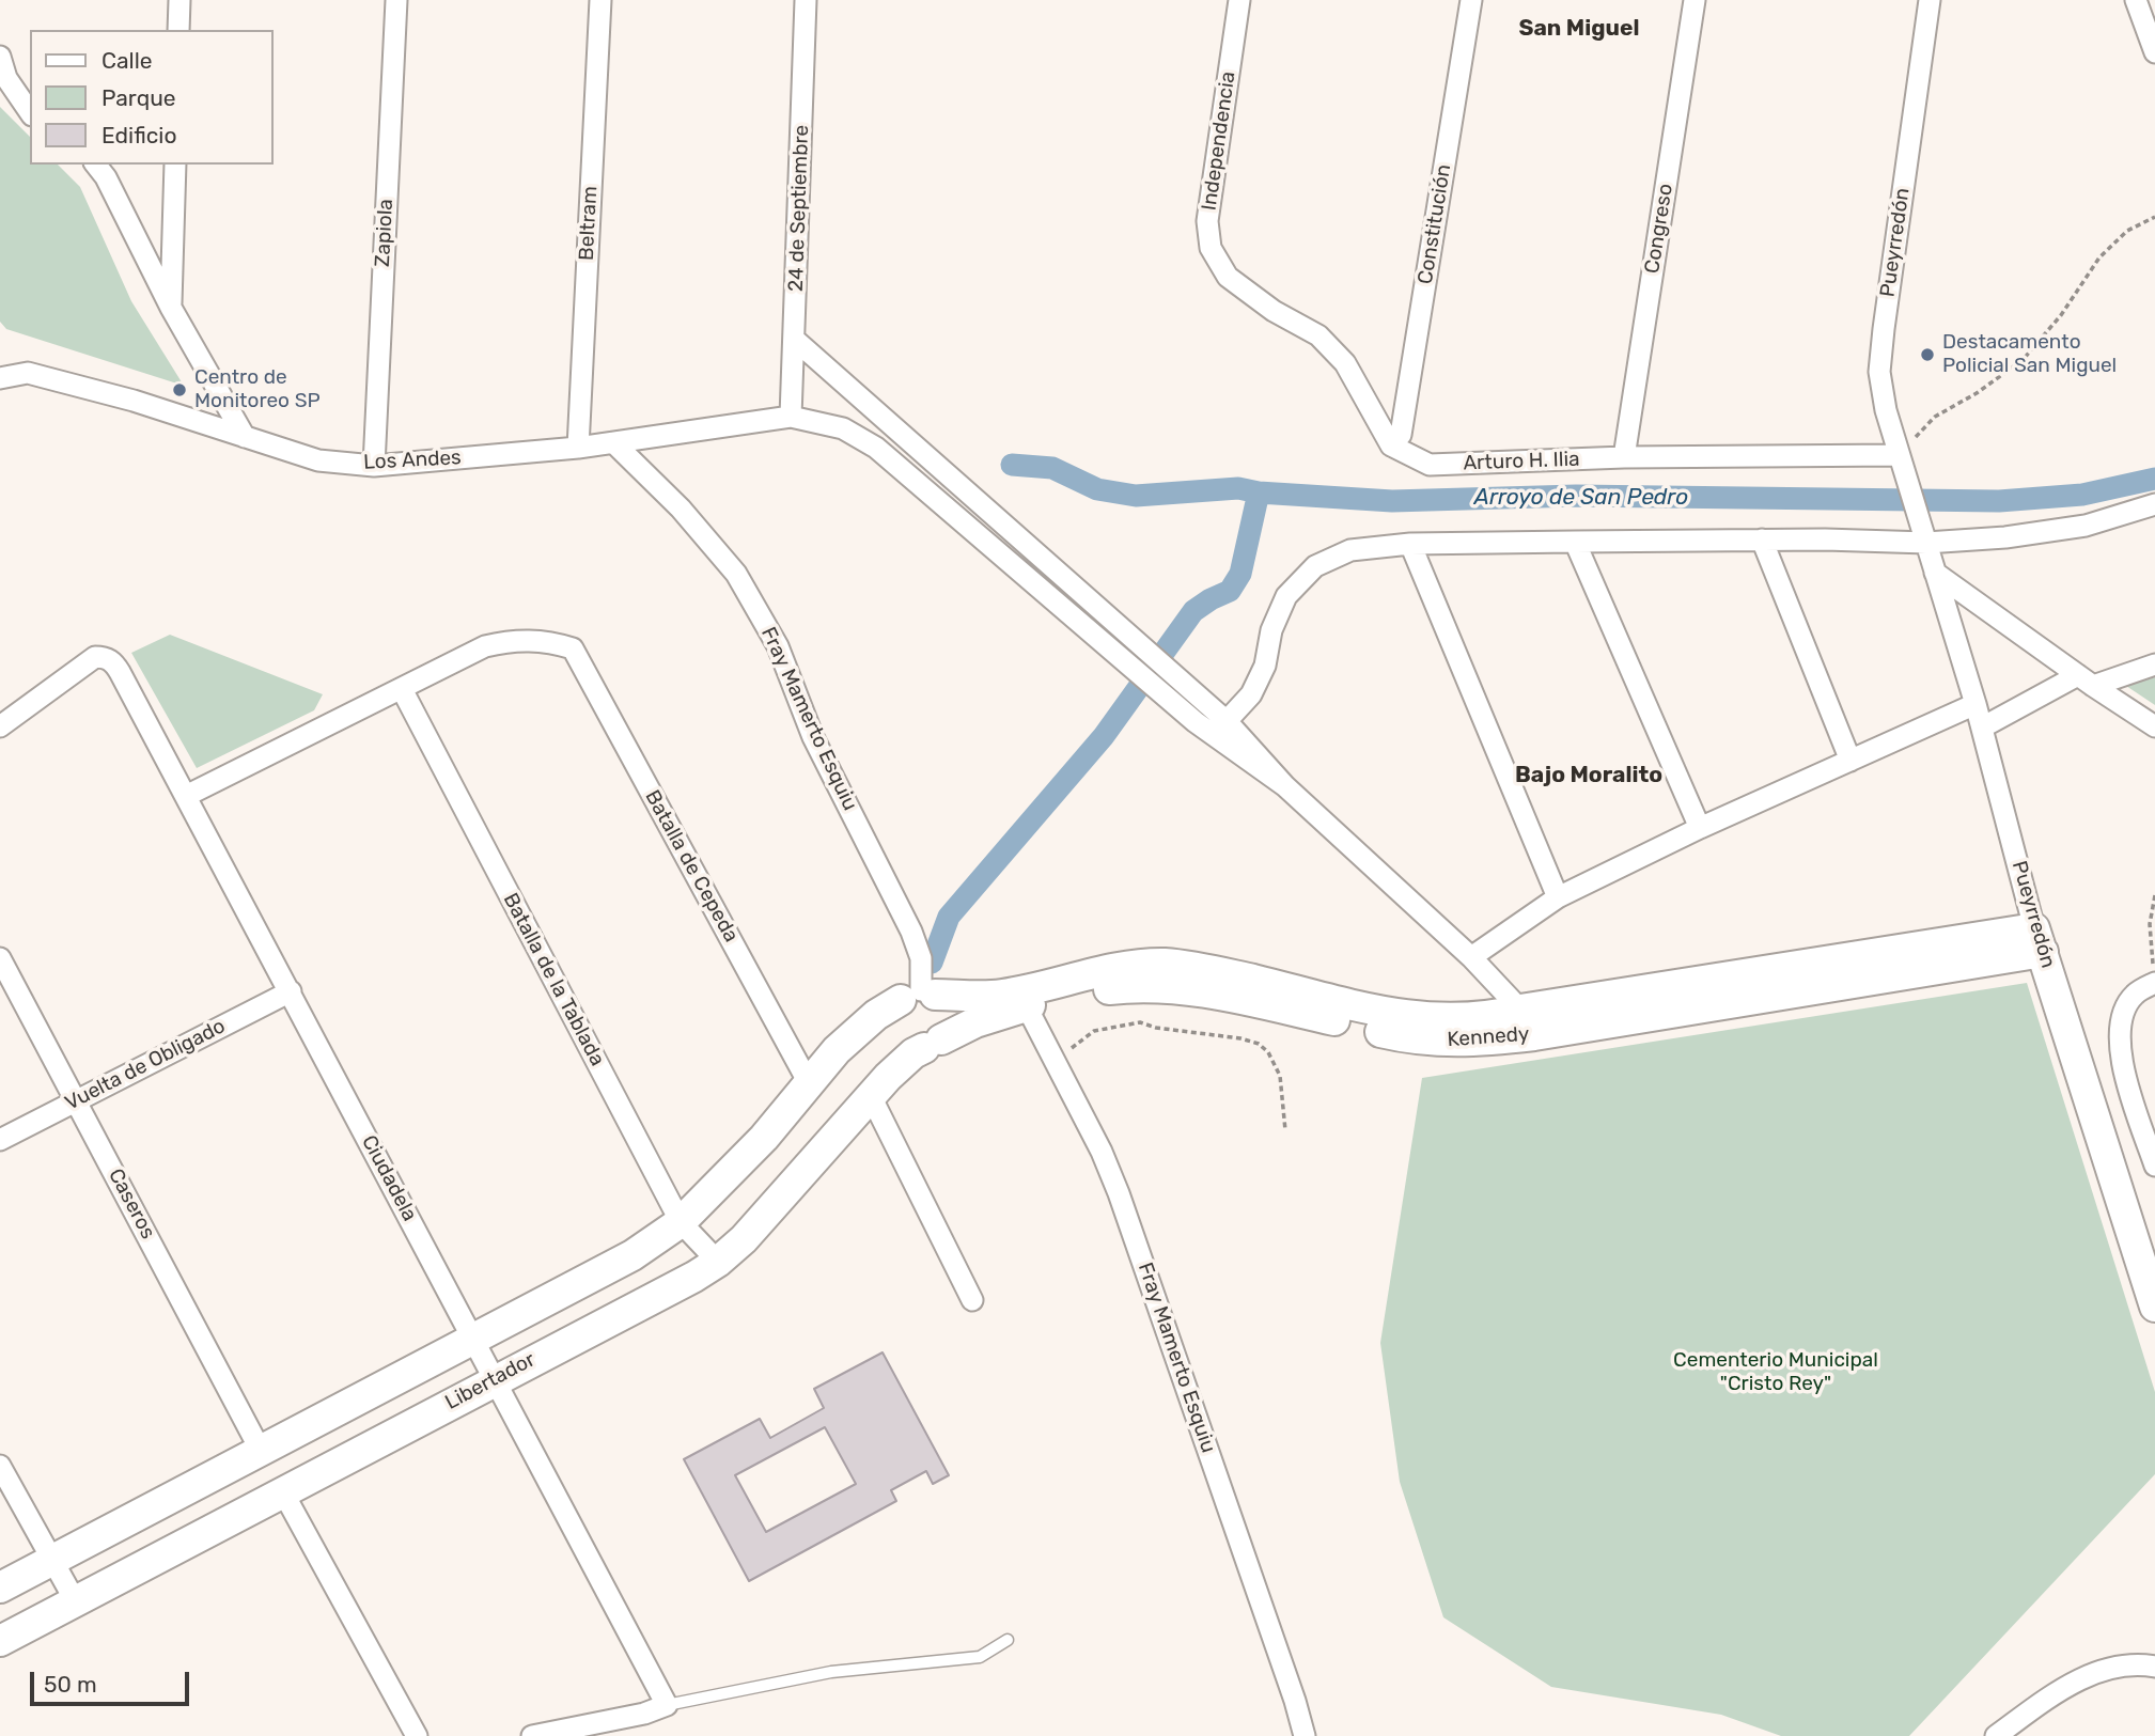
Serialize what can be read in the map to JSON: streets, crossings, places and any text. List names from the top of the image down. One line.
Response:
{"streets":{"street":["Independencia","24 de Septiembre","Beltram","Constitución","Congreso","Zapiola","Pueyrredón","Los Andes","Arturo H. Ilia","Fray Mamerto Esquiu","Batalla de Cepeda","Batalla de la Tablada","Kennedy","Vuelta de Obligado","Ciudadela","Caseros","Libertador"]},"crossings":[["Independencia","Constitución"],["Independencia","Arturo H. Ilia"],["24 de Septiembre","Los Andes"],["Beltram","Los Andes"],["Constitución","Arturo H. Ilia"],["Congreso","Arturo H. Ilia"],["Zapiola","Los Andes"],["Pueyrredón","Arturo H. Ilia"],["Pueyrredón","Kennedy"],["Los Andes","Fray Mamerto Esquiu"],["Fray Mamerto Esquiu","Kennedy"],["Fray Mamerto Esquiu","Libertador"],["Batalla de Cepeda","Batalla de la Tablada"],["Batalla de la Tablada","Libertador"],["Kennedy","Libertador"],["Vuelta de Obligado","Ciudadela"],["Vuelta de Obligado","Caseros"],["Ciudadela","Libertador"]],"districts":["San Miguel","Bajo Moralito"],"water":["Arroyo de San Pedro"],"parks":["Cementerio Municipal \"Cristo Rey\""],"places":["Destacamento Policial San Miguel","Centro de Monitoreo SP"],"legend":["Calle","Parque","Edificio"],"scale_bar":"50 m"}
